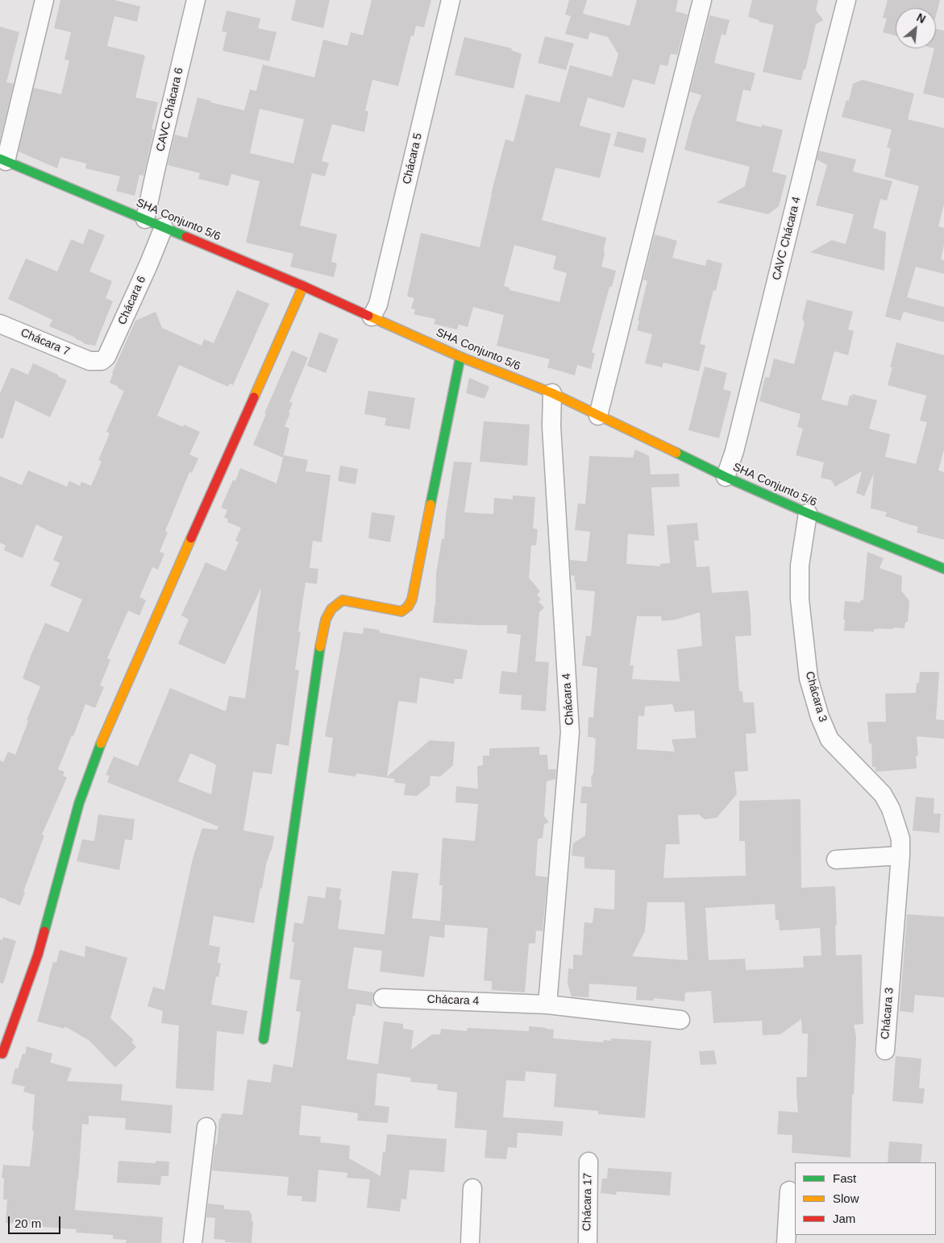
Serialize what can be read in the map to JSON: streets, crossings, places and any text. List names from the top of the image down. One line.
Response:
{"streets":{"street":["CAVC Chácara 6","Chácara 5","SHA Conjunto 5/6","CAVC Chácara 4","Chácara 6","Chácara 7","Chácara 3","Chácara 4","Chácara 17"]},"crossings":[["CAVC Chácara 6","SHA Conjunto 5/6"],["Chácara 5","SHA Conjunto 5/6"],["SHA Conjunto 5/6","CAVC Chácara 4"],["SHA Conjunto 5/6","Chácara 6"],["SHA Conjunto 5/6","Chácara 3"],["SHA Conjunto 5/6","Chácara 4"],["Chácara 6","Chácara 7"]],"legend":["Fast","Slow","Jam"],"scale_bar":"20 m","north":"top right"}
